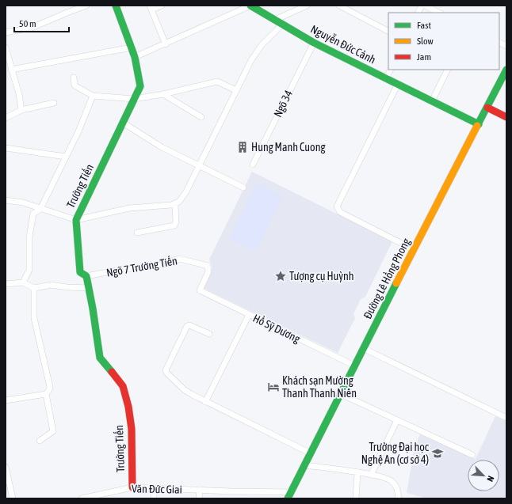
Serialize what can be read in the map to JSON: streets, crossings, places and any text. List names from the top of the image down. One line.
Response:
{"streets":{"street":["Nguyễn Đức Cảnh","Ngõ 34","Trường Tiến","Ngõ 7 Trường Tiến","Đường Lê Hồng Phong","Hồ Sỹ Dương","Văn Đức Giai"]},"crossings":[["Nguyễn Đức Cảnh","Ngõ 34"],["Nguyễn Đức Cảnh","Đường Lê Hồng Phong"],["Trường Tiến","Ngõ 7 Trường Tiến"],["Trường Tiến","Văn Đức Giai"],["Ngõ 7 Trường Tiến","Hồ Sỹ Dương"],["Đường Lê Hồng Phong","Hồ Sỹ Dương"],["Đường Lê Hồng Phong","Văn Đức Giai"]],"places":{"building":["Hung Manh Cuong"],"place":["Tượng cụ Huỳnh"],"hotel":["Khách sạn Mường Thanh Thanh Niên"],"school or university":["Trường Đại học Nghệ An (cơ sở 4)"]},"legend":["Fast","Slow","Jam"],"scale_bar":"50 m","north":"bottom right"}
